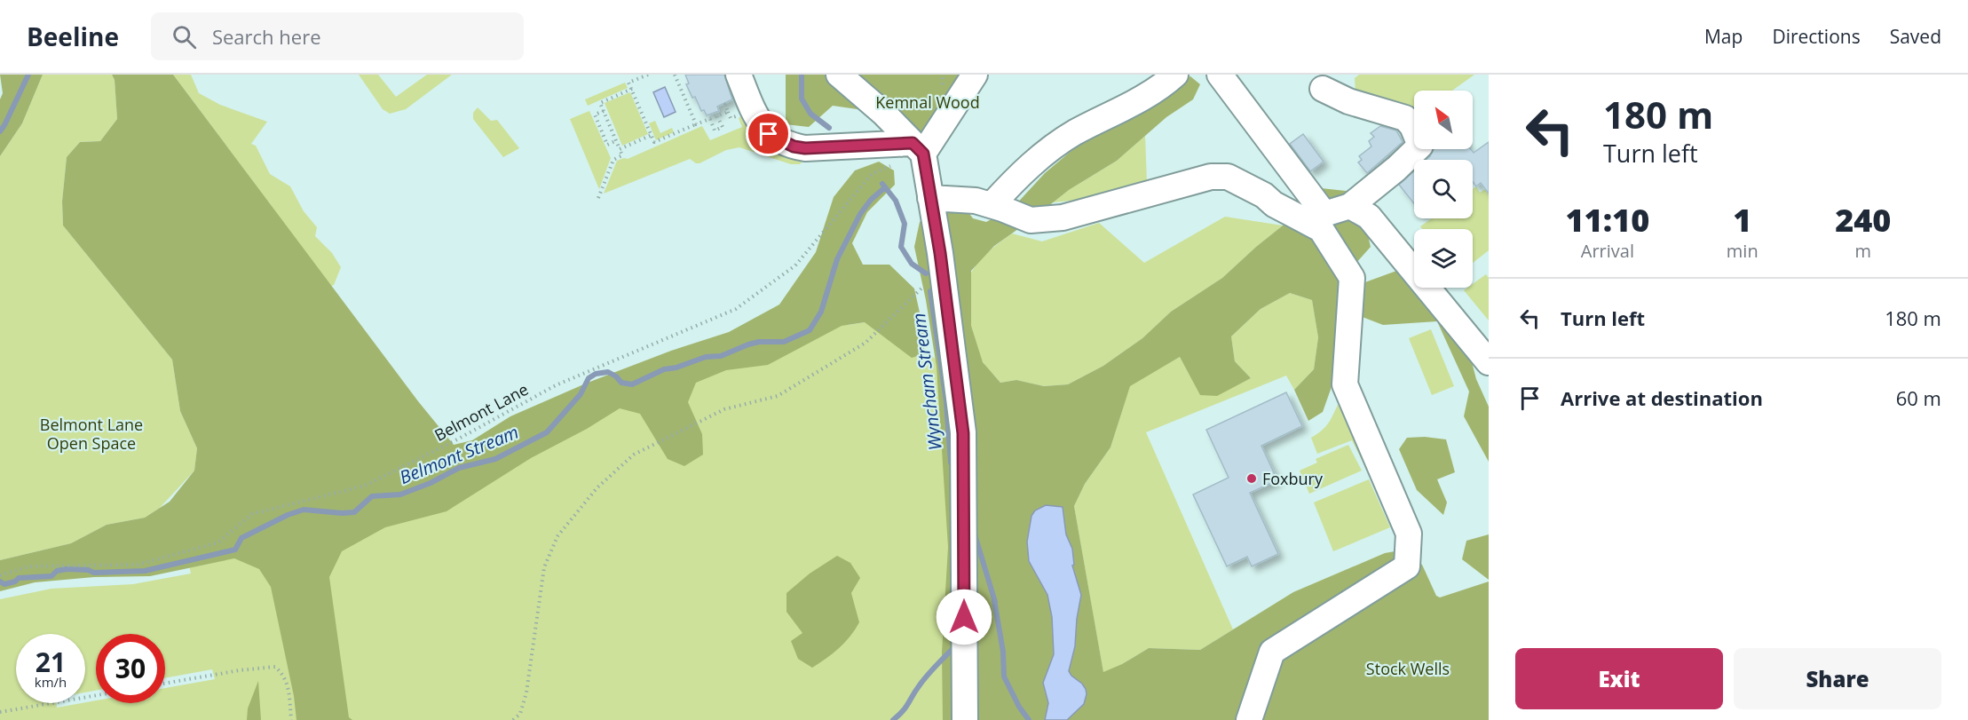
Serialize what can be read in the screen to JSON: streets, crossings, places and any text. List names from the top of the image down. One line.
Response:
{"streets":{"path":["Belmont Lane"]},"water":["Wyncham Stream","Belmont Stream"],"parks":["Kemnal Wood","Belmont Lane Open Space","Stock Wells"],"places":["Foxbury"],"north":"top left","page":{"header":"Beeline","search":"Search here","nav":["Map","Directions","Saved"],"turn":["180 m","Turn left"],"eta":["11:10","Arrival","1","min","240","m"],"list":[{"name":"Turn left","value":"180 m"},{"name":"Arrive at destination","value":"60 m"}],"speed":"21 km/h","limit":"30","buttons":["Exit","Share"]}}
